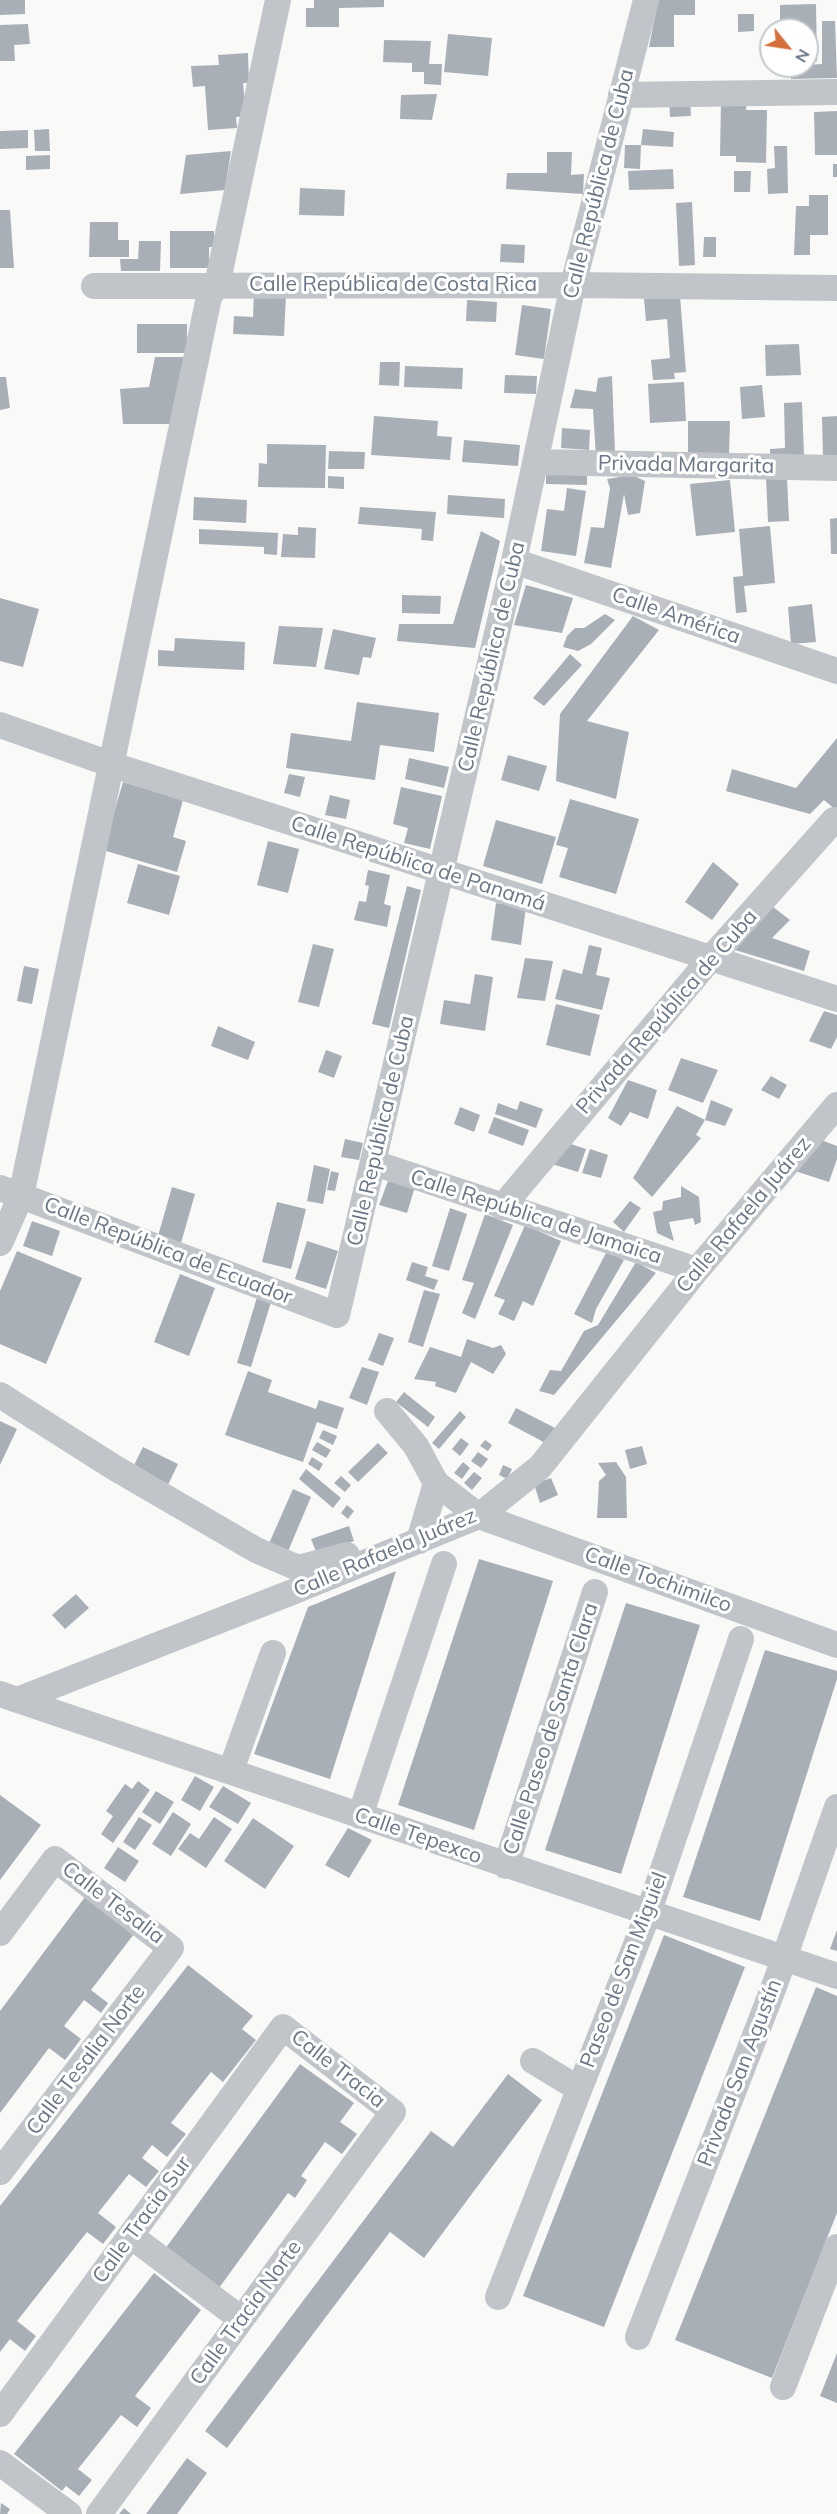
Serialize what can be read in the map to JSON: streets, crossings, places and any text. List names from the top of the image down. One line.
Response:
{"streets":{"street":["Calle República de Cuba","Calle República de Costa Rica","Privada Margarita","Calle América","Calle República de Panamá","Privada República de Cuba","Calle Rafaela Juárez","Calle República de Jamaica","Calle República de Ecuador","Calle Tochimilco","Calle Paseo de Santa Clara","Calle Tepexco","Calle Tesalia","Paseo de San Miguiel","Calle Tesalia Norte","Calle Tracia","Privada San Agustín","Calle Tracia Sur","Calle Tracia Norte"]},"crossings":[["Calle República de Cuba","Calle República de Costa Rica"],["Calle República de Cuba","Privada Margarita"],["Calle República de Cuba","Calle América"],["Calle República de Cuba","Calle República de Panamá"],["Calle República de Cuba","Calle República de Jamaica"],["Calle República de Cuba","Calle República de Ecuador"],["Calle República de Panamá","Privada República de Cuba"],["Privada República de Cuba","Calle República de Jamaica"],["Calle Rafaela Juárez","Calle República de Jamaica"],["Calle Rafaela Juárez","Calle Tochimilco"],["Calle Rafaela Juárez","Calle Tepexco"],["Calle Paseo de Santa Clara","Calle Tepexco"],["Calle Tepexco","Paseo de San Miguiel"],["Calle Tepexco","Privada San Agustín"],["Calle Tesalia","Calle Tesalia Norte"],["Calle Tracia","Calle Tracia Sur"],["Calle Tracia","Calle Tracia Norte"]],"north":"bottom right"}
